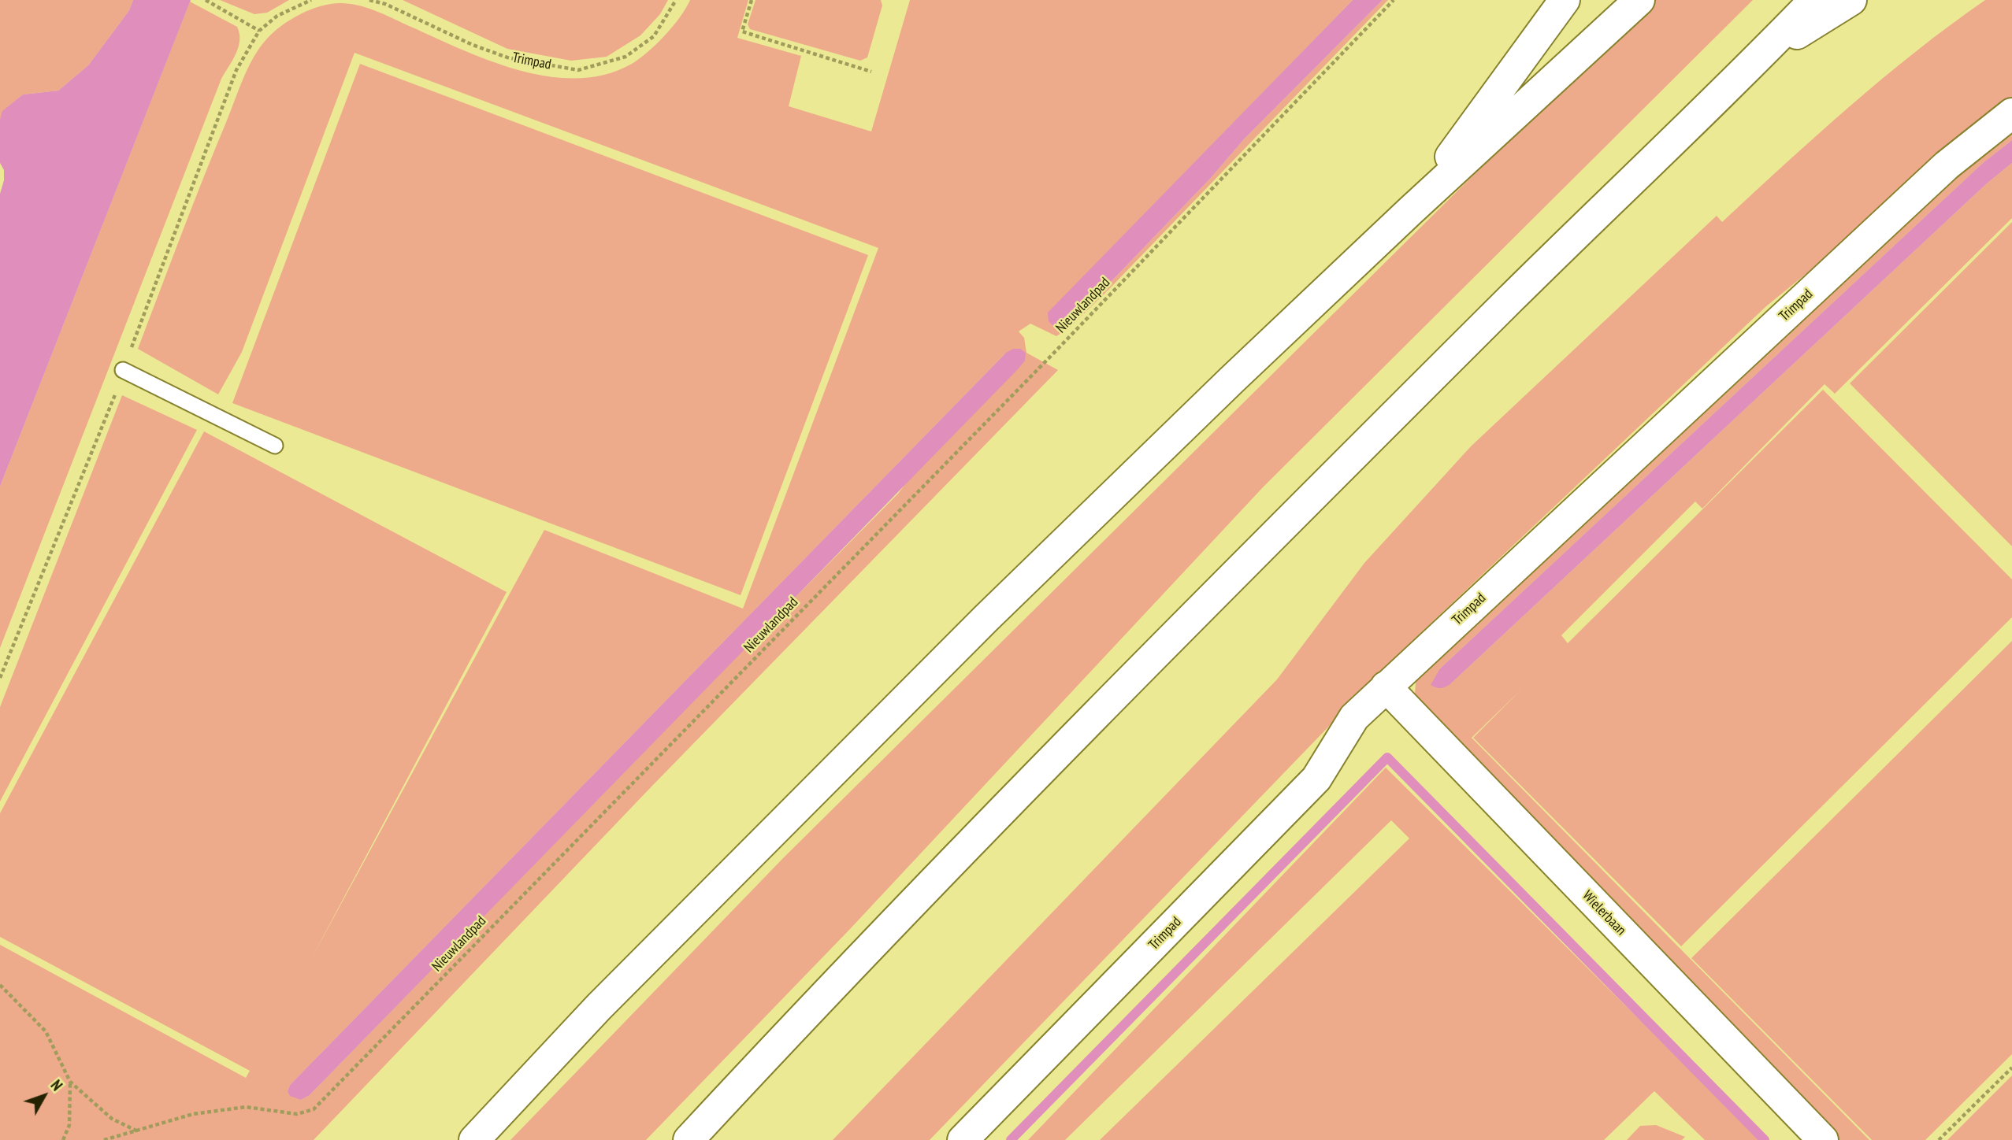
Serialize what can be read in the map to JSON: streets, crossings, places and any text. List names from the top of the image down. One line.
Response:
{"streets":{"main road":["Trimpad","Wielerbaan"],"path":["Nieuwlandpad"]},"crossings":[["Trimpad","Wielerbaan"]],"north":"top right"}
